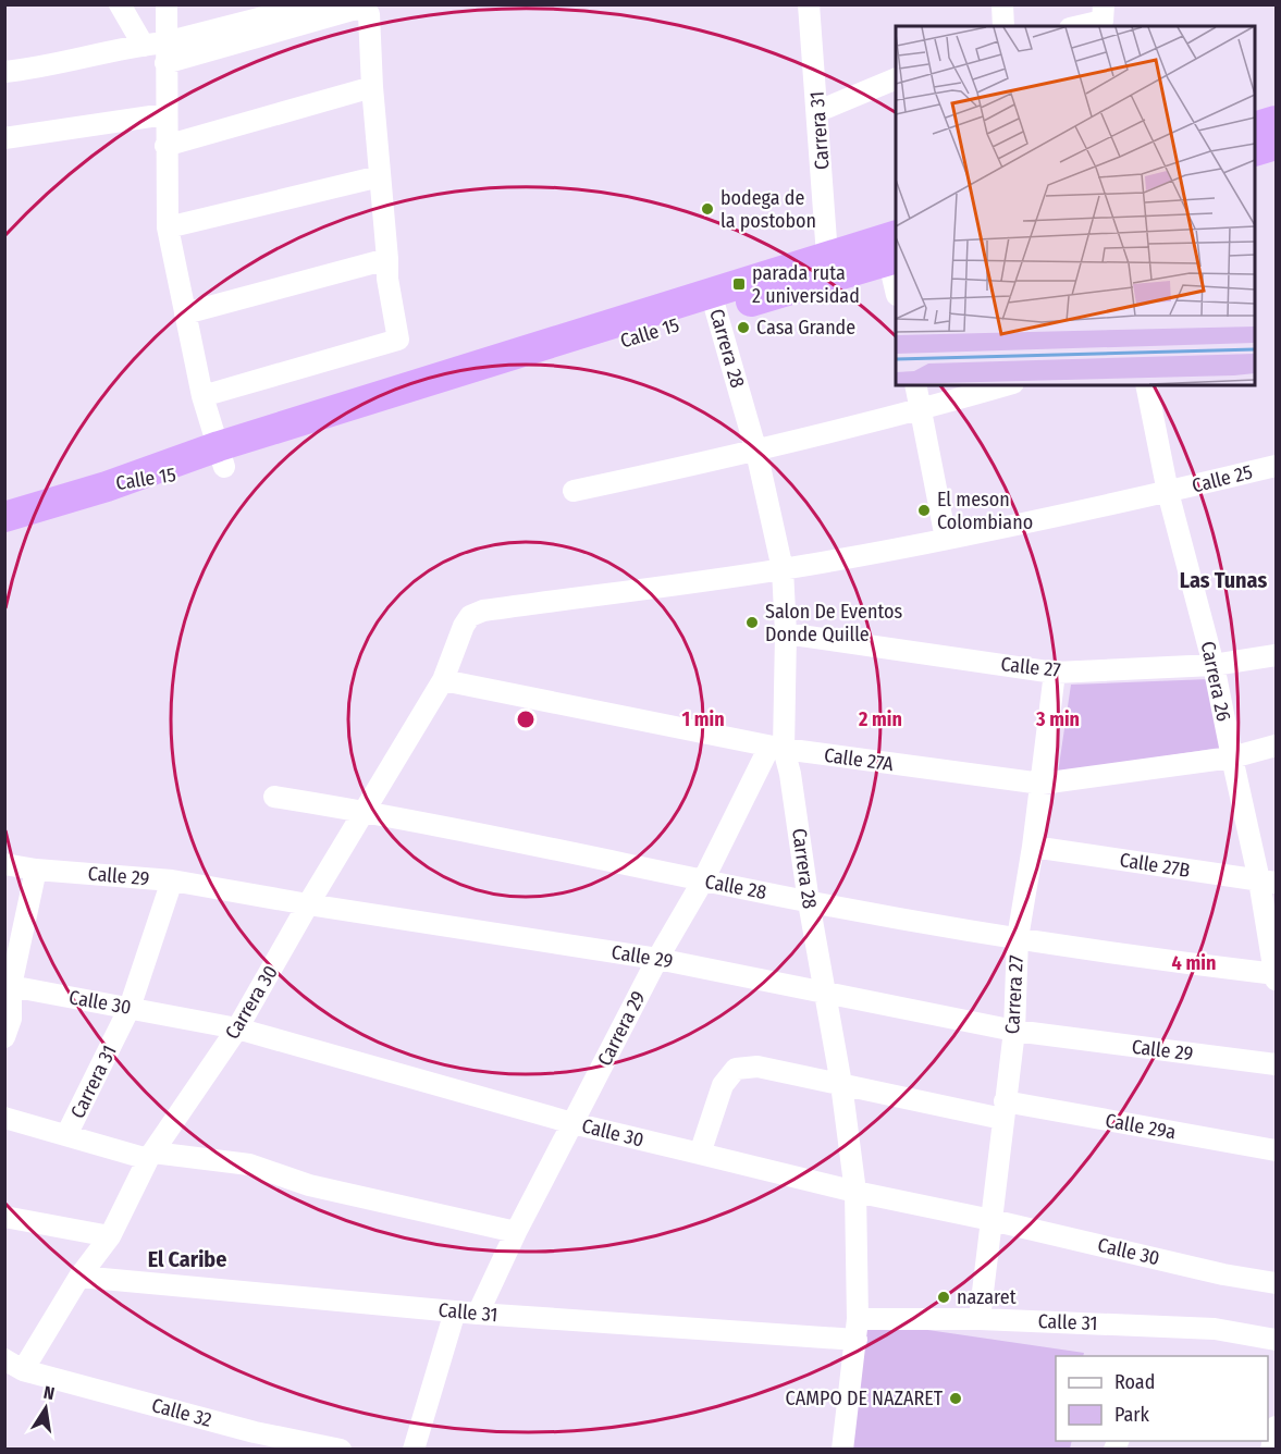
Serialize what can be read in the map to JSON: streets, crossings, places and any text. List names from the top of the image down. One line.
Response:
{"streets":{"highway":["Calle 15"],"street":["Carrera 31","Carrera 28","Calle 25","Calle 27","Carrera 26","Calle 27A","Calle 27B","Calle 29","Calle 28","Carrera 27","Calle 30","Carrera 30","Carrera 29","Calle 29a","Calle 31","Calle 32"]},"crossings":[["Carrera 31","Calle 15"],["Carrera 31","Calle 29"],["Carrera 31","Calle 30"],["Calle 15","Carrera 28"],["Carrera 28","Calle 25"],["Carrera 28","Calle 27"],["Carrera 28","Calle 27A"],["Carrera 28","Calle 29"],["Carrera 28","Calle 28"],["Carrera 28","Calle 30"],["Carrera 28","Carrera 29"],["Carrera 28","Calle 29a"],["Carrera 28","Calle 31"],["Calle 25","Carrera 26"],["Calle 25","Carrera 30"],["Calle 27","Carrera 26"],["Calle 27","Carrera 27"],["Carrera 26","Calle 27A"],["Carrera 26","Calle 27B"],["Carrera 26","Calle 28"],["Calle 27A","Carrera 27"],["Calle 27A","Carrera 30"],["Calle 27A","Carrera 29"],["Calle 27B","Carrera 27"],["Calle 29","Carrera 27"],["Calle 29","Carrera 30"],["Calle 29","Carrera 29"],["Calle 28","Carrera 27"],["Calle 28","Carrera 30"],["Calle 28","Carrera 29"],["Carrera 27","Calle 30"],["Carrera 27","Calle 29a"],["Carrera 27","Calle 31"],["Calle 30","Carrera 30"],["Calle 30","Carrera 29"],["Calle 30","Calle 29a"],["Carrera 30","Calle 31"],["Carrera 30","Calle 32"],["Carrera 29","Calle 31"]],"districts":["Las Tunas","El Caribe"],"places":{"other":["bodega de la postobon","Casa Grande","El meson Colombiano","Salon De Eventos Donde Quille","nazaret","CAMPO DE NAZARET"],"transit":["parada ruta 2 universidad"]},"legend":["Road","Park"],"north":"top","rings":["1 min","2 min","3 min","4 min"]}
